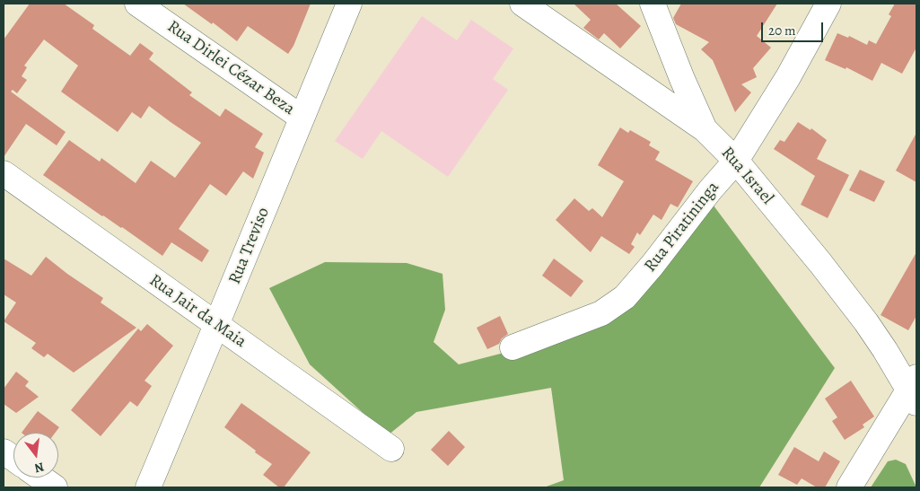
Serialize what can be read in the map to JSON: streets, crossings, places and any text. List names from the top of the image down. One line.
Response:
{"streets":{"street":["Rua Dirlei Cézar Beza","Rua Israel","Rua Piratininga","Rua Treviso","Rua Jair da Maia"]},"crossings":[["Rua Dirlei Cézar Beza","Rua Treviso"],["Rua Israel","Rua Piratininga"],["Rua Treviso","Rua Jair da Maia"]],"scale_bar":"20 m","north":"bottom"}
